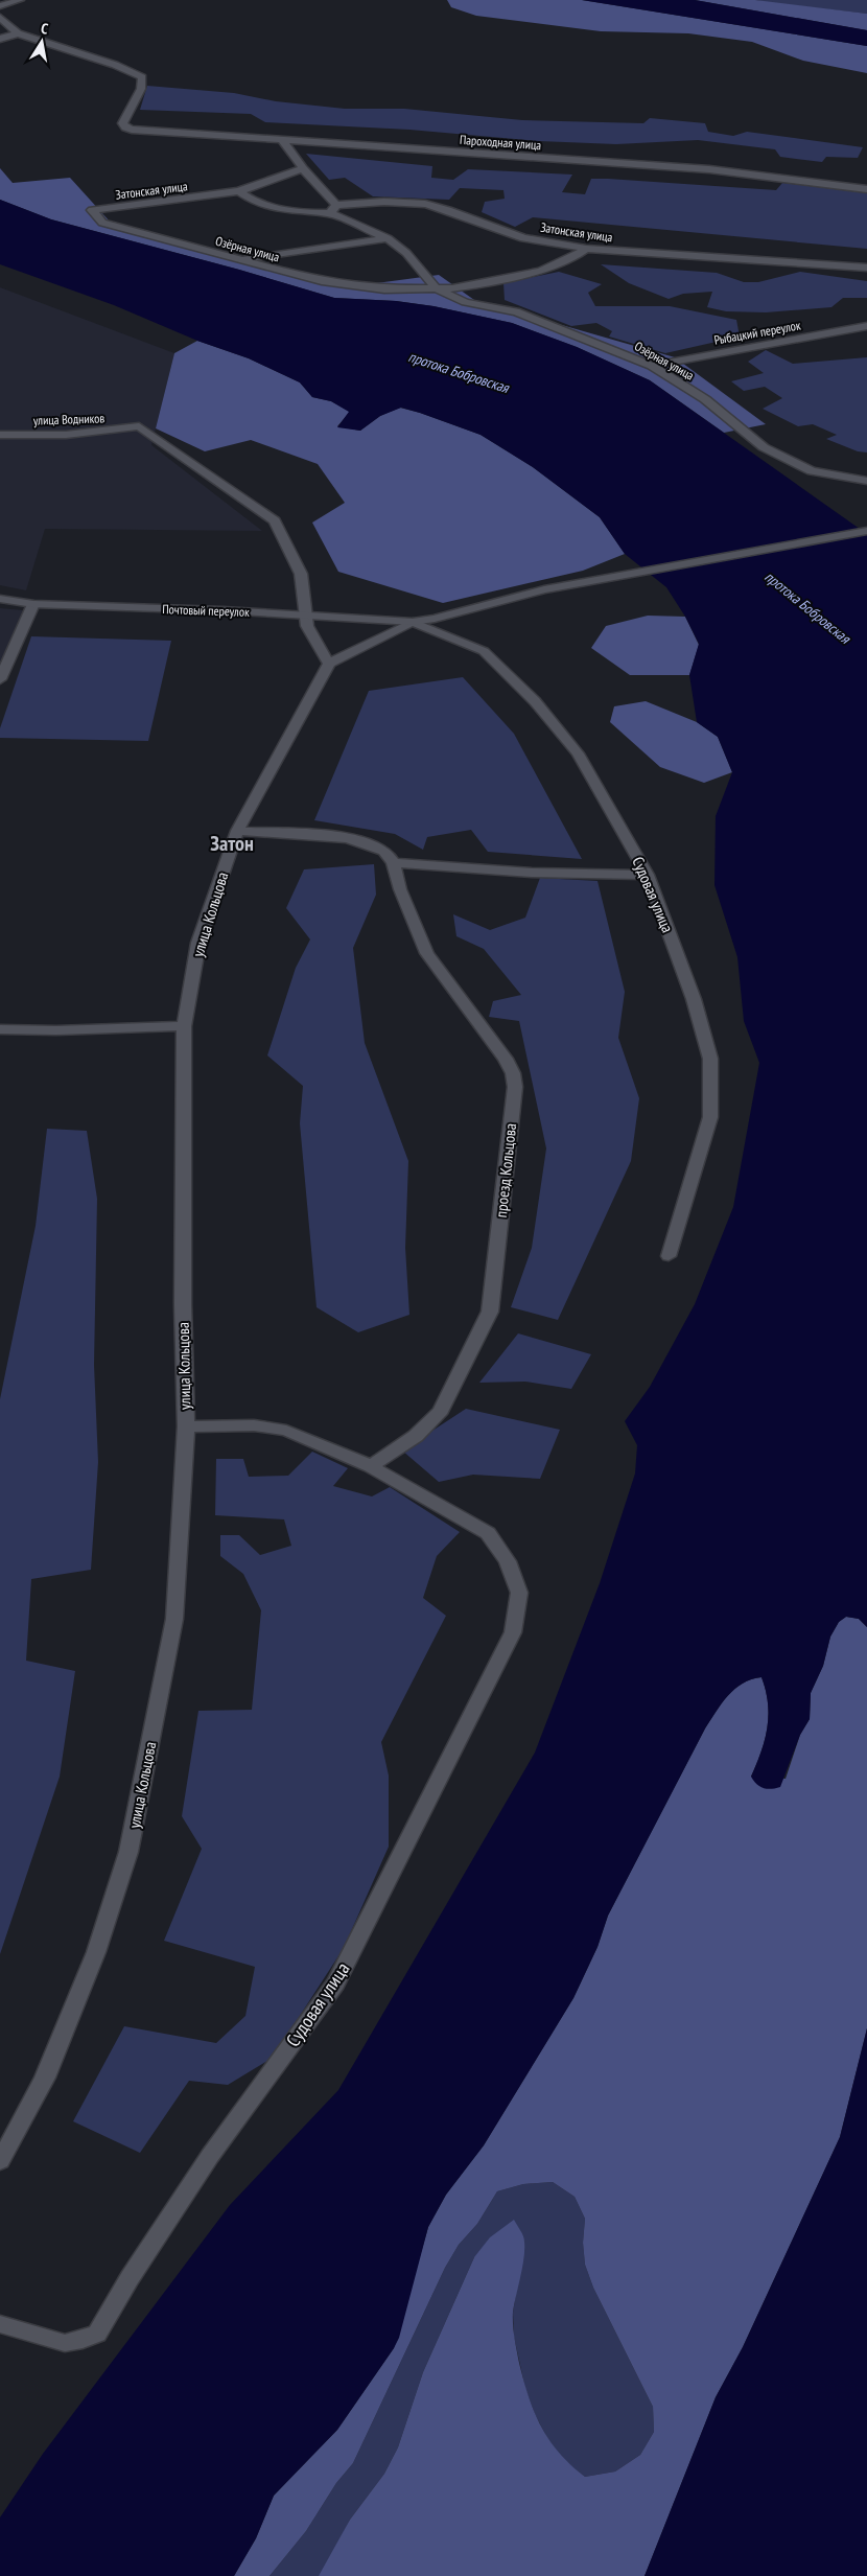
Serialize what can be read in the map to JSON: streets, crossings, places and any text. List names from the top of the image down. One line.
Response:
{"streets":{"street":["Пароходная улица","Затонская улица","Озёрная улица","Рыбацкий переулок","улица Водников","Почтовый переулок","Судовая улица","улица Кольцова","проезд Кольцова"]},"crossings":[["Затонская улица","Озёрная улица"],["Озёрная улица","Рыбацкий переулок"],["улица Водников","Почтовый переулок"],["Почтовый переулок","Судовая улица"],["Судовая улица","проезд Кольцова"]],"districts":["Затон"],"water":["протока Бобровская"],"north":"top"}
